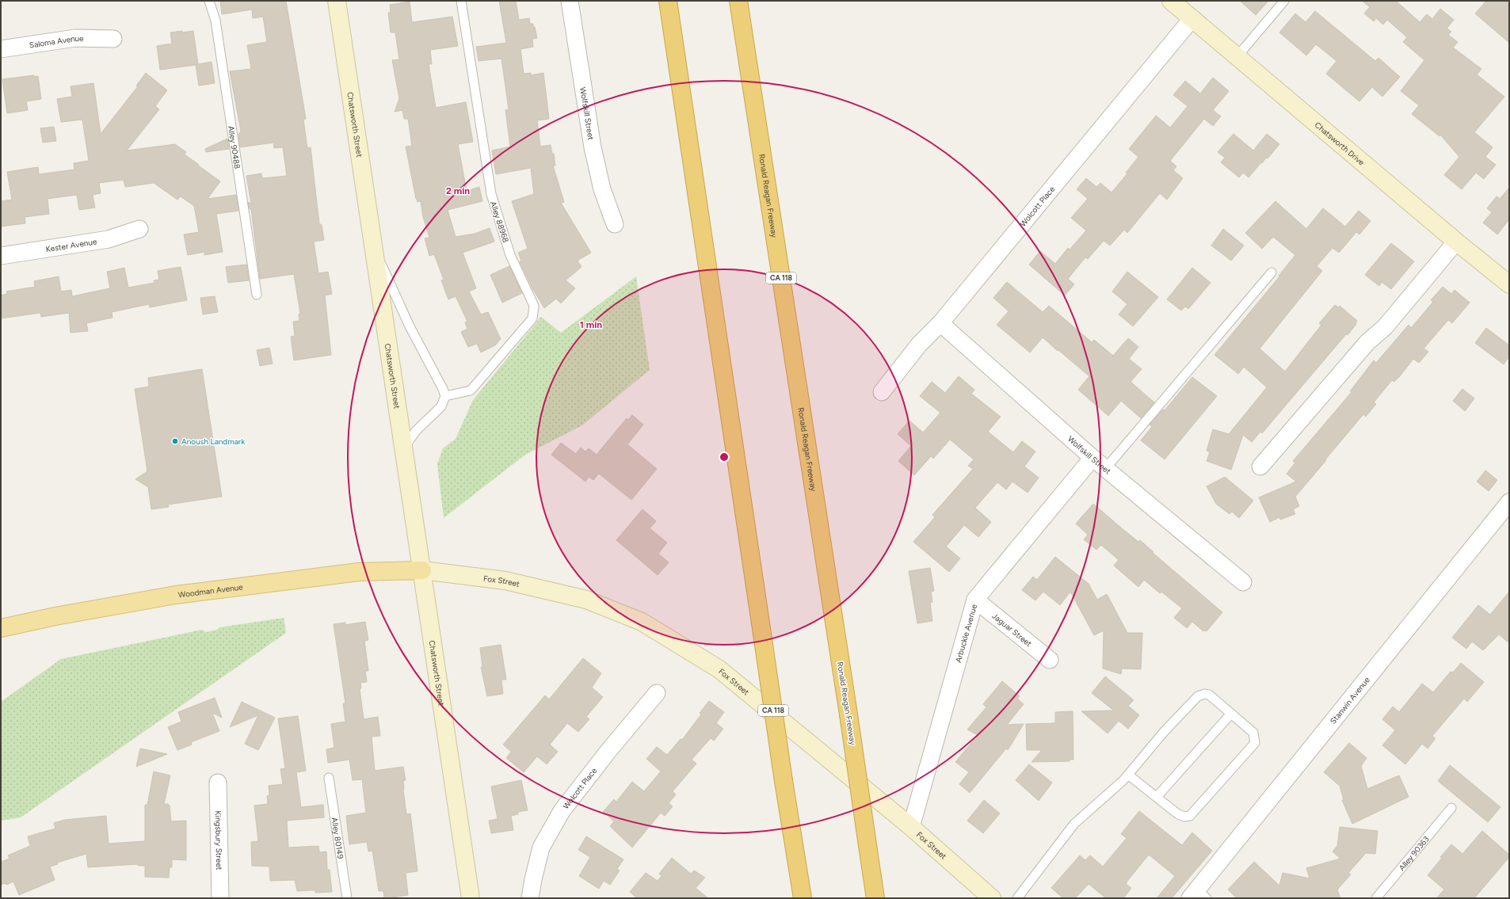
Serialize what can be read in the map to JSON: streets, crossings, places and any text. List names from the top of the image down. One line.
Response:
{"streets":{"highway":["Ronald Reagan Freeway","CA 118"],"main road":["Chatsworth Street","Chatsworth Drive","Fox Street","Woodman Avenue"],"street":["Saloma Avenue","Wolfskill Street","Wolcott Place","Kester Avenue","Jaguar Street","Arbuckle Avenue","Stanwin Avenue","Kingsbury Street"],"lane":["Alley 90488","Alley 88968","Alley 80149","Alley 90363"]},"crossings":[["Wolfskill Street","Wolcott Place"],["Wolfskill Street","Arbuckle Avenue"],["Chatsworth Street","Alley 88968"],["Chatsworth Street","Fox Street"],["Chatsworth Street","Woodman Avenue"],["Chatsworth Drive","Wolcott Place"],["Fox Street","Woodman Avenue"],["Fox Street","Arbuckle Avenue"],["Jaguar Street","Arbuckle Avenue"]],"places":["Anoush Landmark"],"rings":["2 min","1 min"]}
